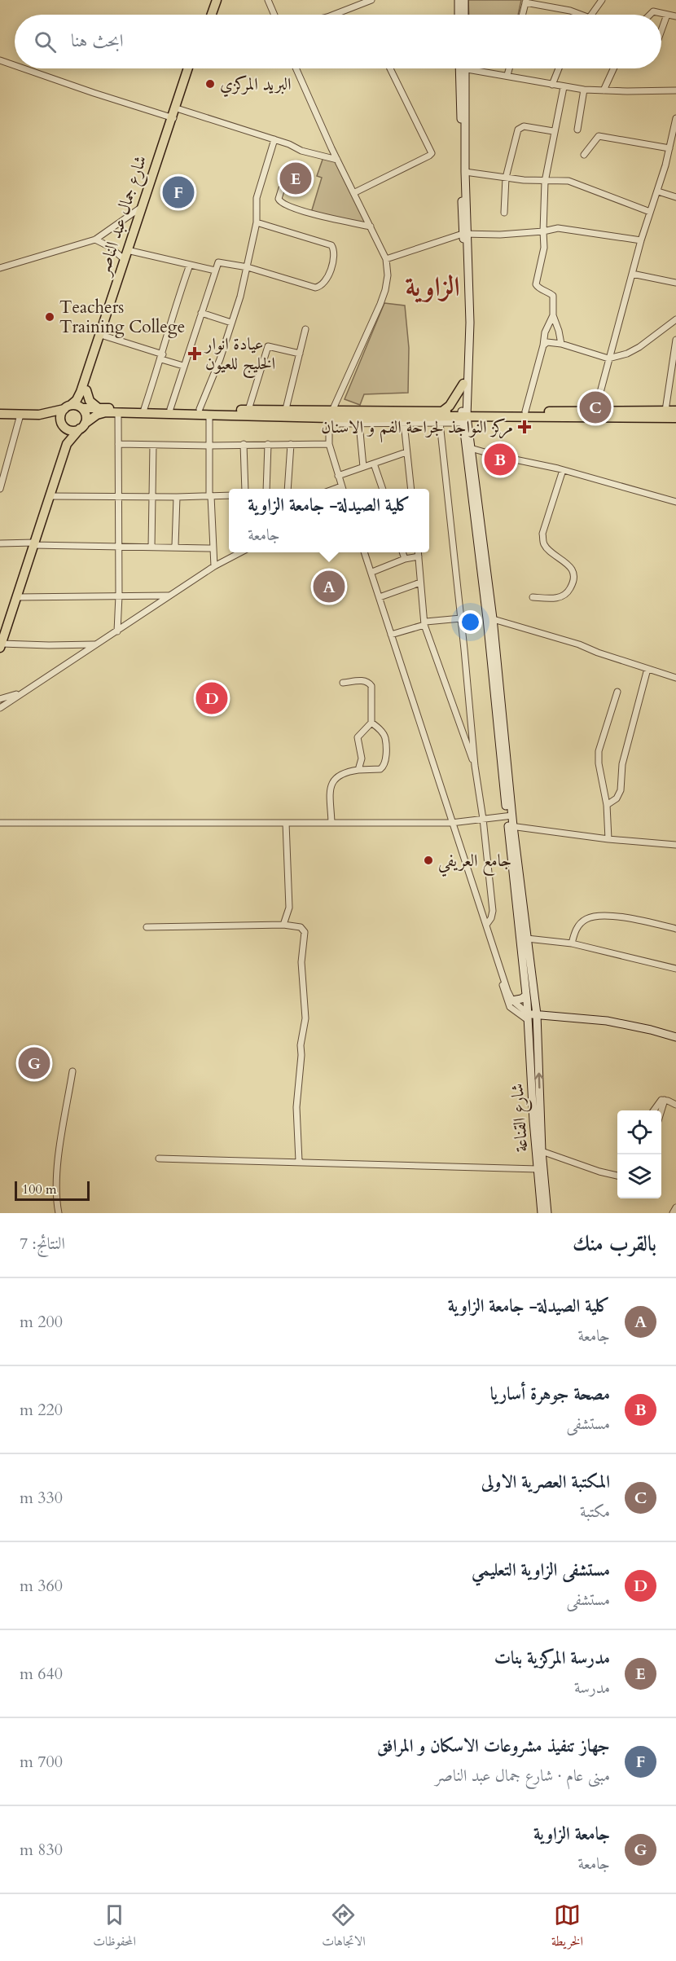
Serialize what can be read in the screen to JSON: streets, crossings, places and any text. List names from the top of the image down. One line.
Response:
{"streets":{"main road":["شارع جمال عبد الناصر","شارع القناعة"]},"districts":["الزاوية"],"places":{"other":["البريد المركزي","Teachers Training College","جامع العريفي"],"health":["عيادة انوار الخليج للعيون","مركز النواجذ لجراحة الفم و الاسنان"]},"scale_bar":"100 m","page":{"search":"ابحث هنا","pins":["E","F","C","B","A","D","G"],"popup":["كلية الصيدلة- جامعة الزاوية","جامعة"],"scale":"100 m","heading":["بالقرب منك","النتائج: 7"],"list":[{"mark":"A","name":"كلية الصيدلة- جامعة الزاوية","note":"جامعة","value":"200 m"},{"mark":"B","name":"مصحة جوهرة أساريا","note":"مستشفى","value":"220 m"},{"mark":"C","name":"المكتبة العصرية الاولى","note":"مكتبة","value":"330 m"},{"mark":"D","name":"مستشفى الزاوية التعليمي","note":"مستشفى","value":"360 m"},{"mark":"E","name":"مدرسة المركزية بنات","note":"مدرسة","value":"640 m"},{"mark":"F","name":"جهاز تنفيذ مشروعات الاسكان و المرافق","note":"مبنى عام · شارع جمال عبد الناصر","value":"700 m"},{"mark":"G","name":"جامعة الزاوية","note":"جامعة","value":"830 m"}],"nav":["الخريطة","الاتجاهات","المحفوظات"]}}
